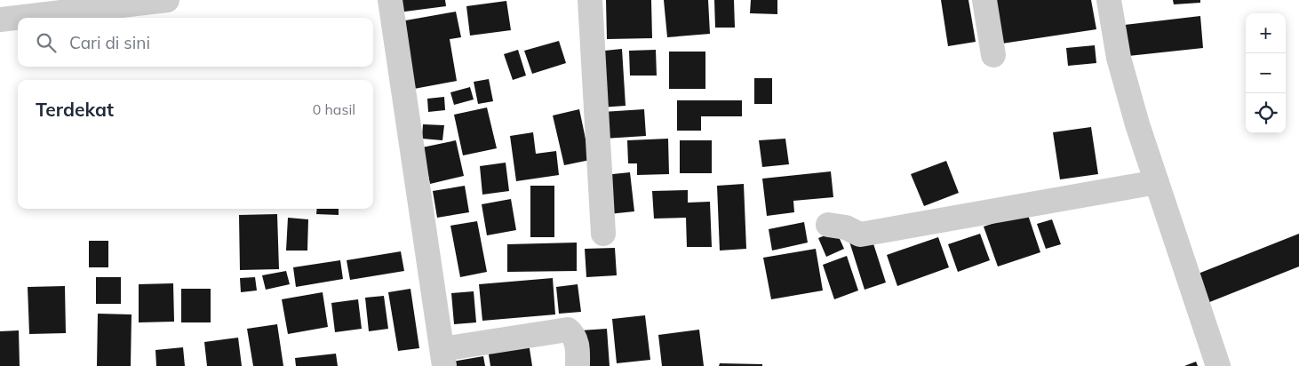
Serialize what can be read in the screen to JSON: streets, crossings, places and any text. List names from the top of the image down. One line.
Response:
{"page":{"map_buttons":["+","−"],"search":"Cari di sini","heading":["Terdekat","0 hasil"]}}
